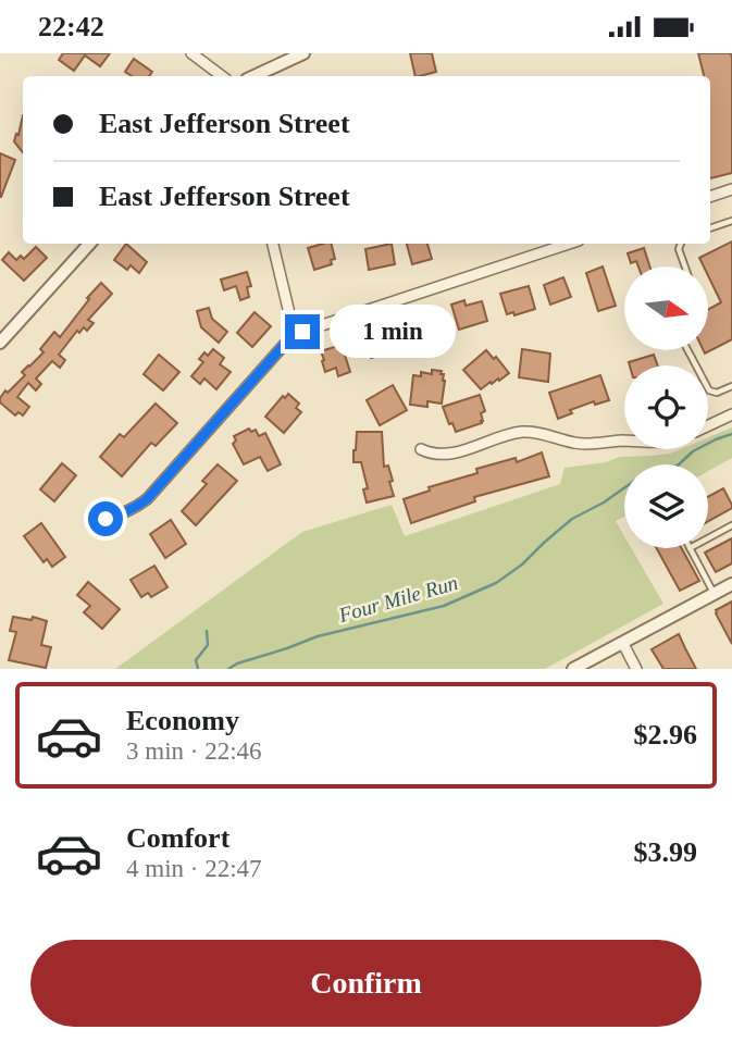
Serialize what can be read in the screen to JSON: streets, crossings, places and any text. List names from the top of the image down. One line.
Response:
{"water":["Four Mile Run"],"north":"right","page":{"status":"22:42","banner":["East Jefferson Street","East Jefferson Street"],"bubble":"1 min","list":[{"name":"Economy","note":"3 min · 22:46","value":"$2.96"},{"name":"Comfort","note":"4 min · 22:47","value":"$3.99"}],"buttons":"Confirm"}}
